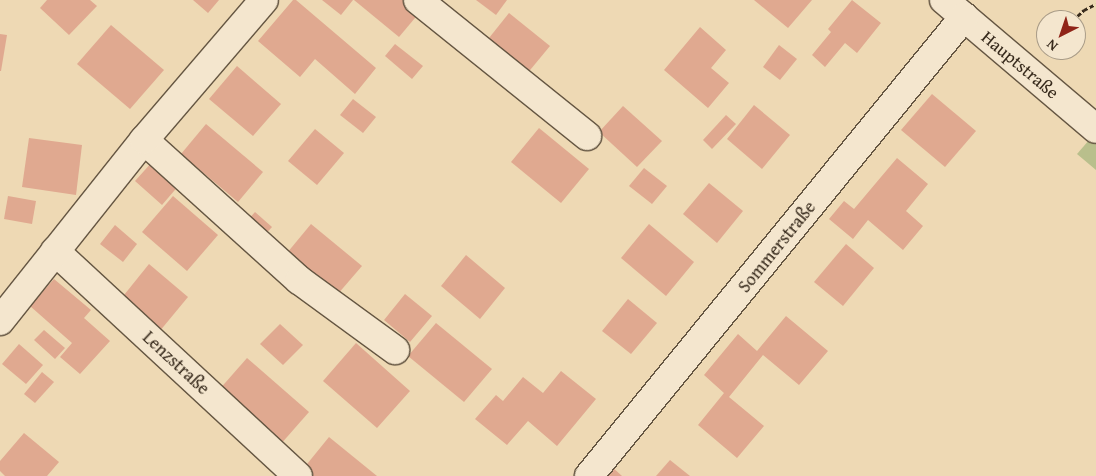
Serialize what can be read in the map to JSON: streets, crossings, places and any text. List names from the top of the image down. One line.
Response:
{"streets":{"street":["Hauptstraße","Sommerstraße","Lenzstraße"]},"crossings":[["Hauptstraße","Sommerstraße"]],"north":"bottom left"}
